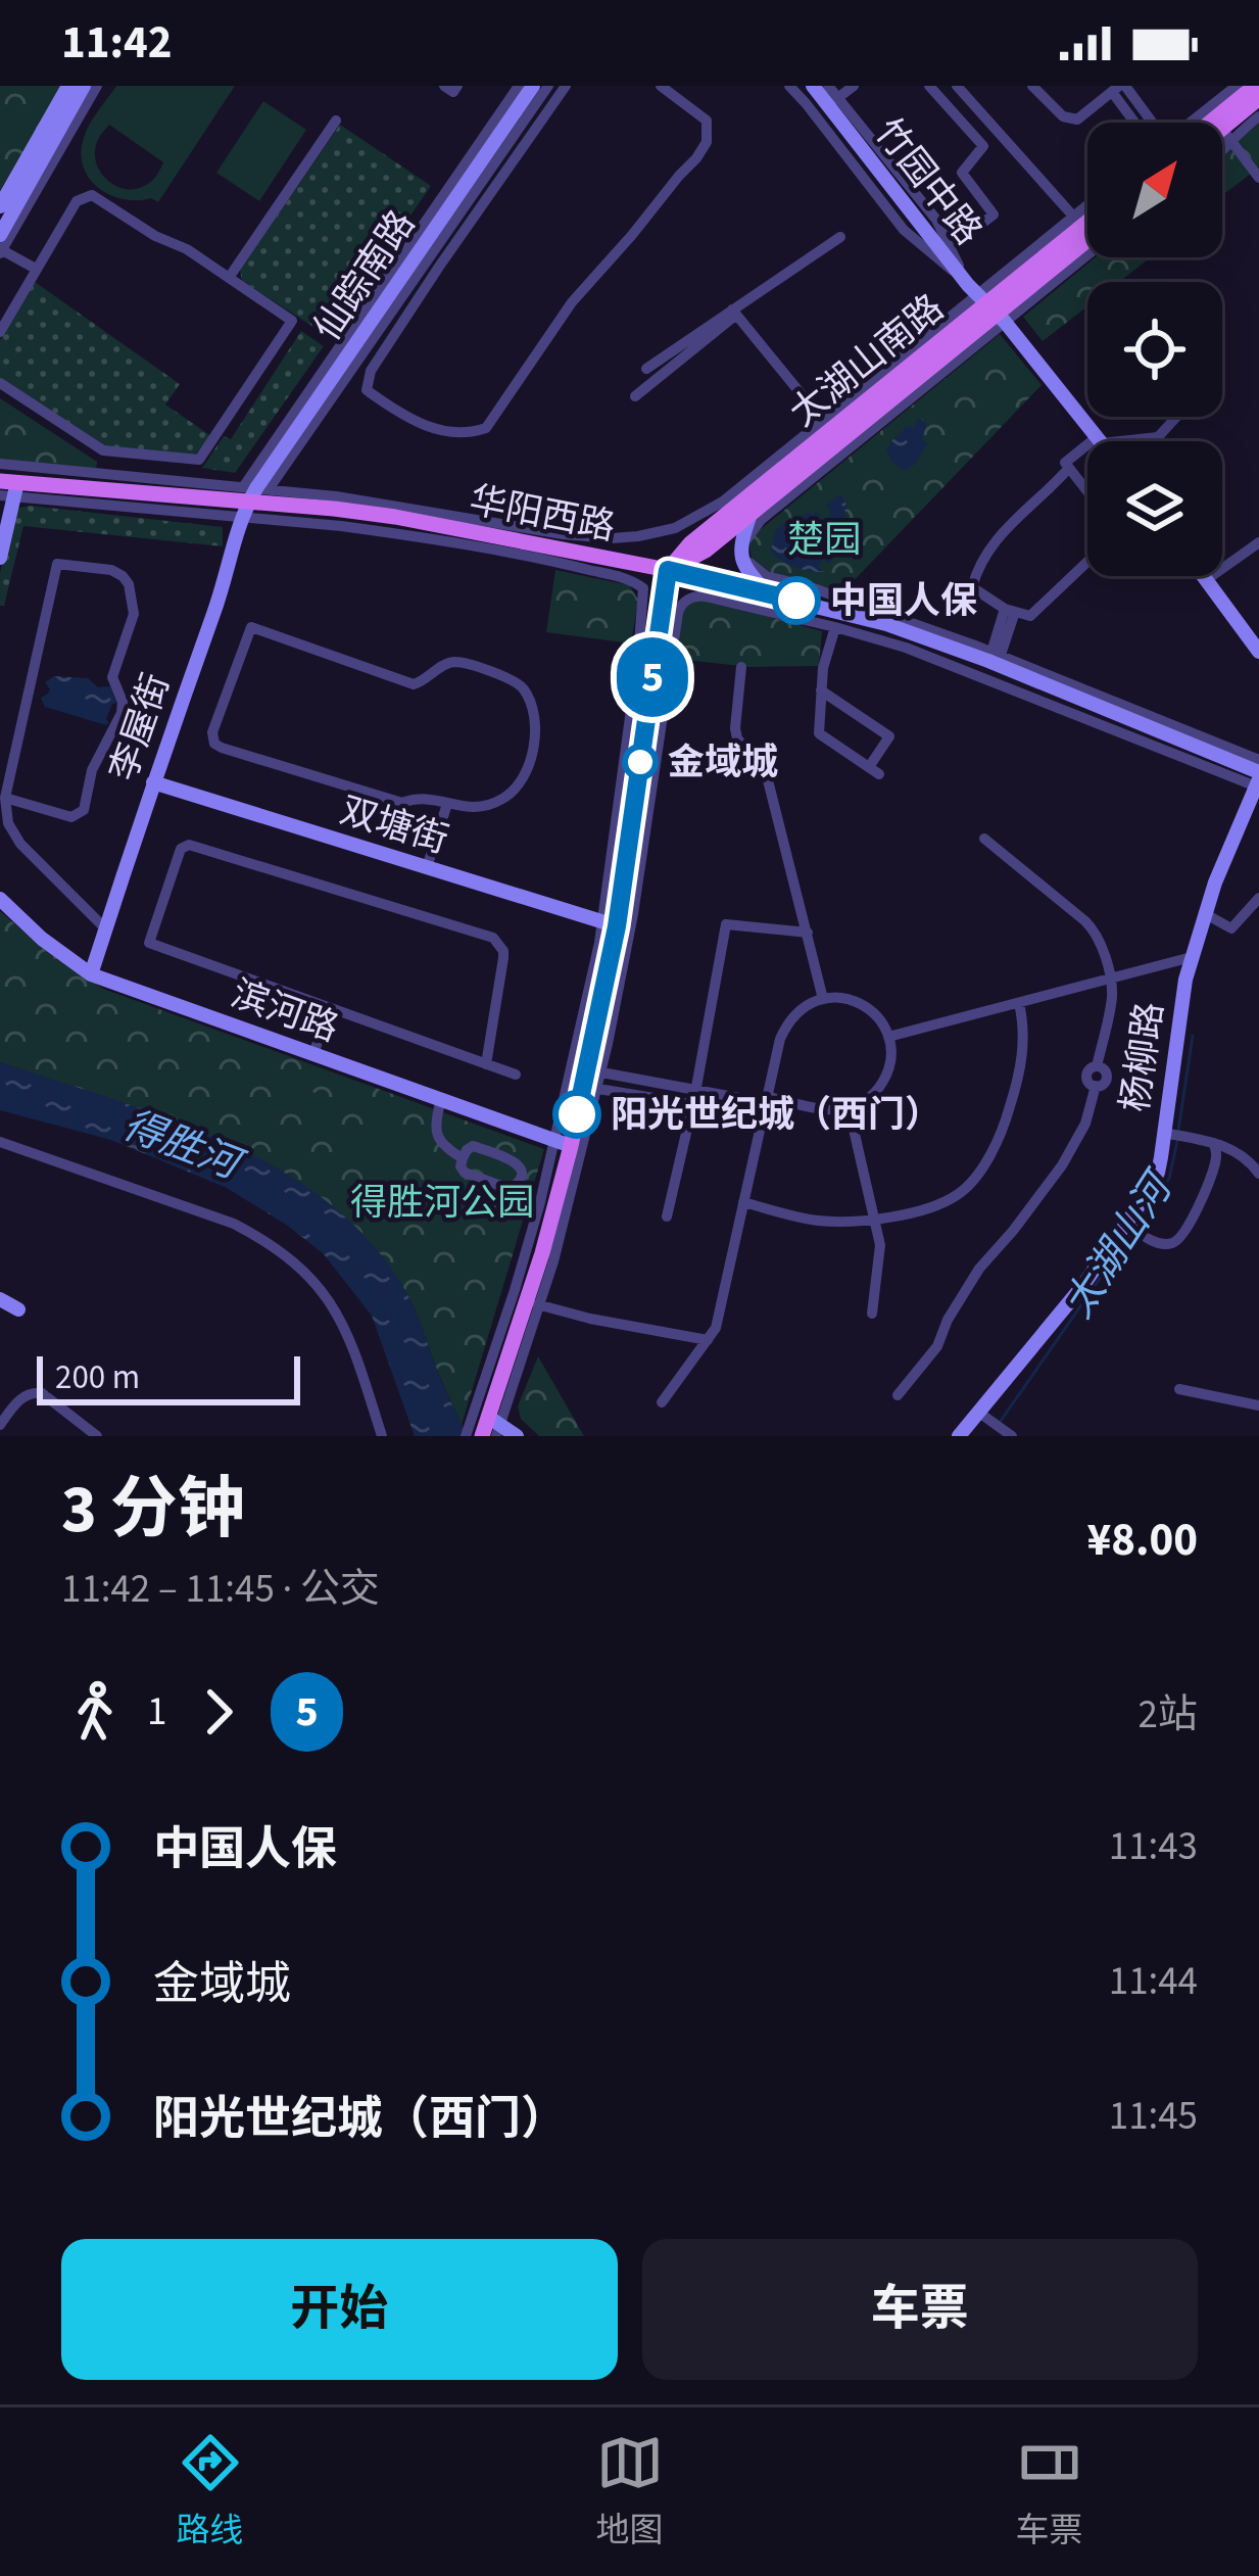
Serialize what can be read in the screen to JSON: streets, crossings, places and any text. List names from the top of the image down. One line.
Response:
{"streets":{"main road":["太湖山南路","华阳西路"],"street":["竹园中路","仙踪南路","李屋街","双塘街","滨河路","杨柳路"]},"crossings":[["竹园中路","太湖山南路"],["仙踪南路","华阳西路"],["仙踪南路","李屋街"],["太湖山南路","华阳西路"],["华阳西路","李屋街"],["华阳西路","杨柳路"],["李屋街","双塘街"],["李屋街","滨河路"]],"water":["得胜河","太湖山河"],"parks":["楚园","得胜河公园"],"places":["中国人保","金域城","阳光世纪城（西门）"],"lines":["bus line 5"],"scale_bar":"200 m","north":"top right","page":{"status":"11:42","on_map":"5","scale":"200 m","heading":["3 分钟","11:42 – 11:45 · 公交","¥8.00"],"legs":["1","5","2站"],"list":[{"name":"中国人保","value":"11:43"},{"name":"金域城","value":"11:44"},{"name":"阳光世纪城（西门）","value":"11:45"}],"buttons":["开始","车票"],"tabs":["路线","地图","车票"]}}
